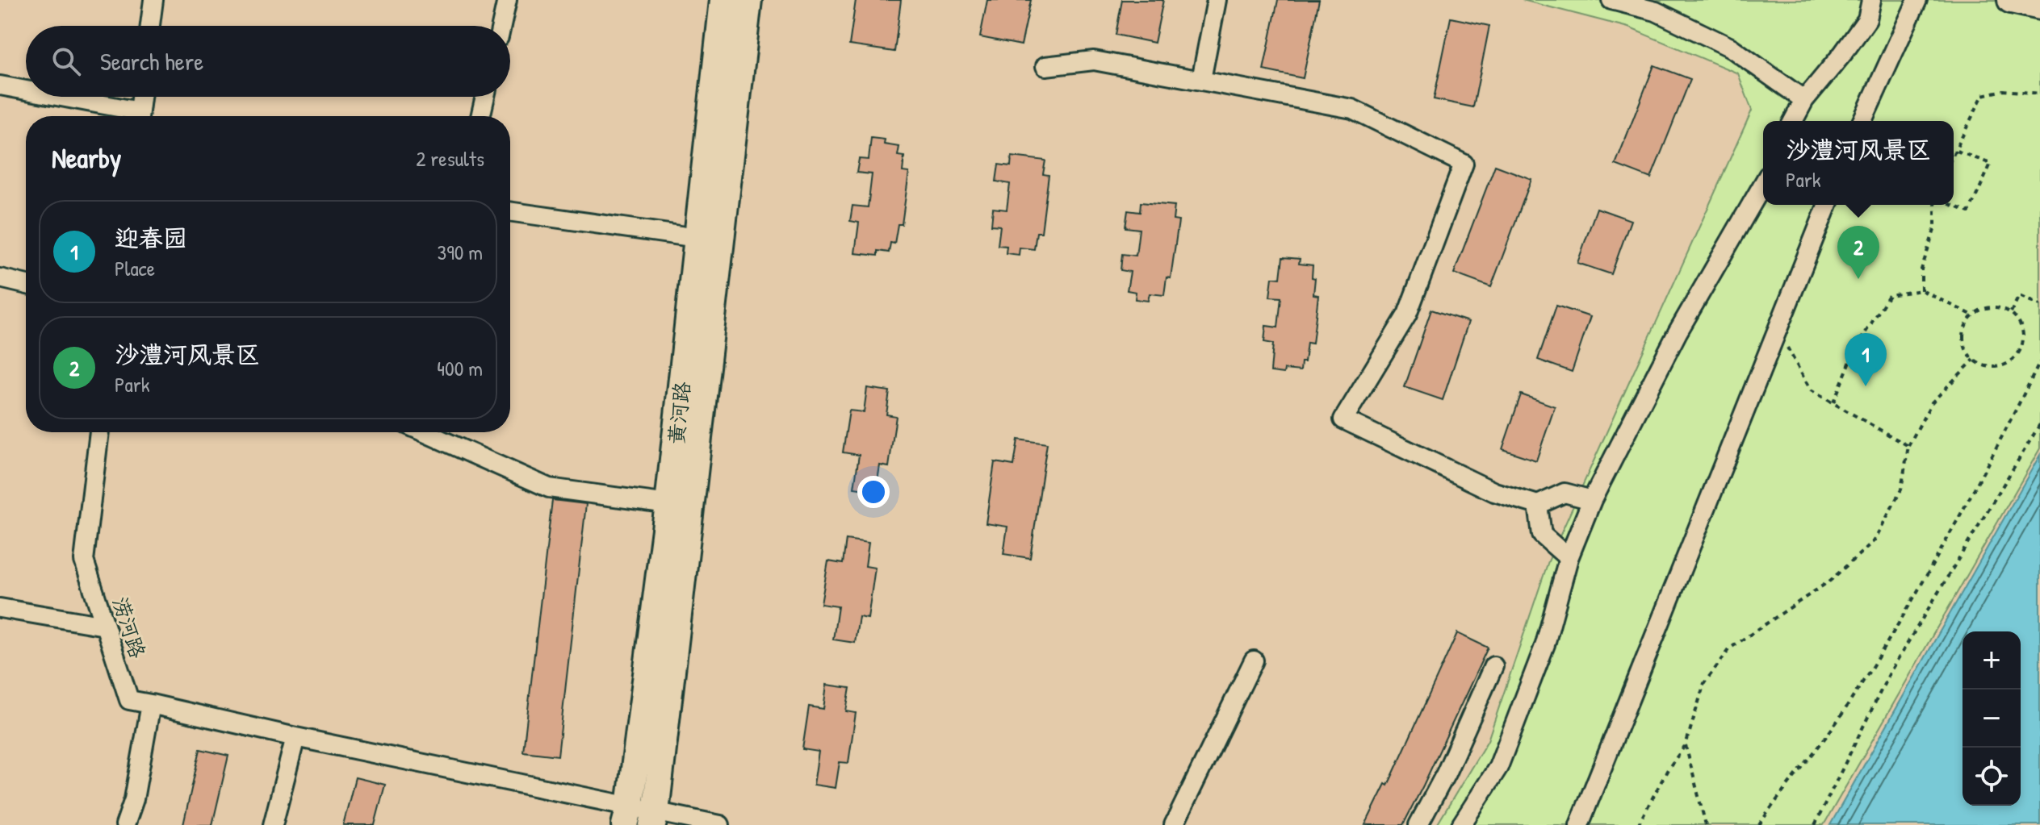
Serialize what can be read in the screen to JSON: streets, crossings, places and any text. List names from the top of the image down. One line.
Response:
{"streets":{"main road":["黄河路"],"street":["涝河路"]},"page":{"search":"Search here","heading":["Nearby","2 results"],"popup":["沙澧河风景区","Park"],"list":[{"mark":"1","name":"迎春园","note":"Place","value":"390 m"},{"mark":"2","name":"沙澧河风景区","note":"Park","value":"400 m"}],"pins":["2","1"],"map_buttons":["+","−"]}}
